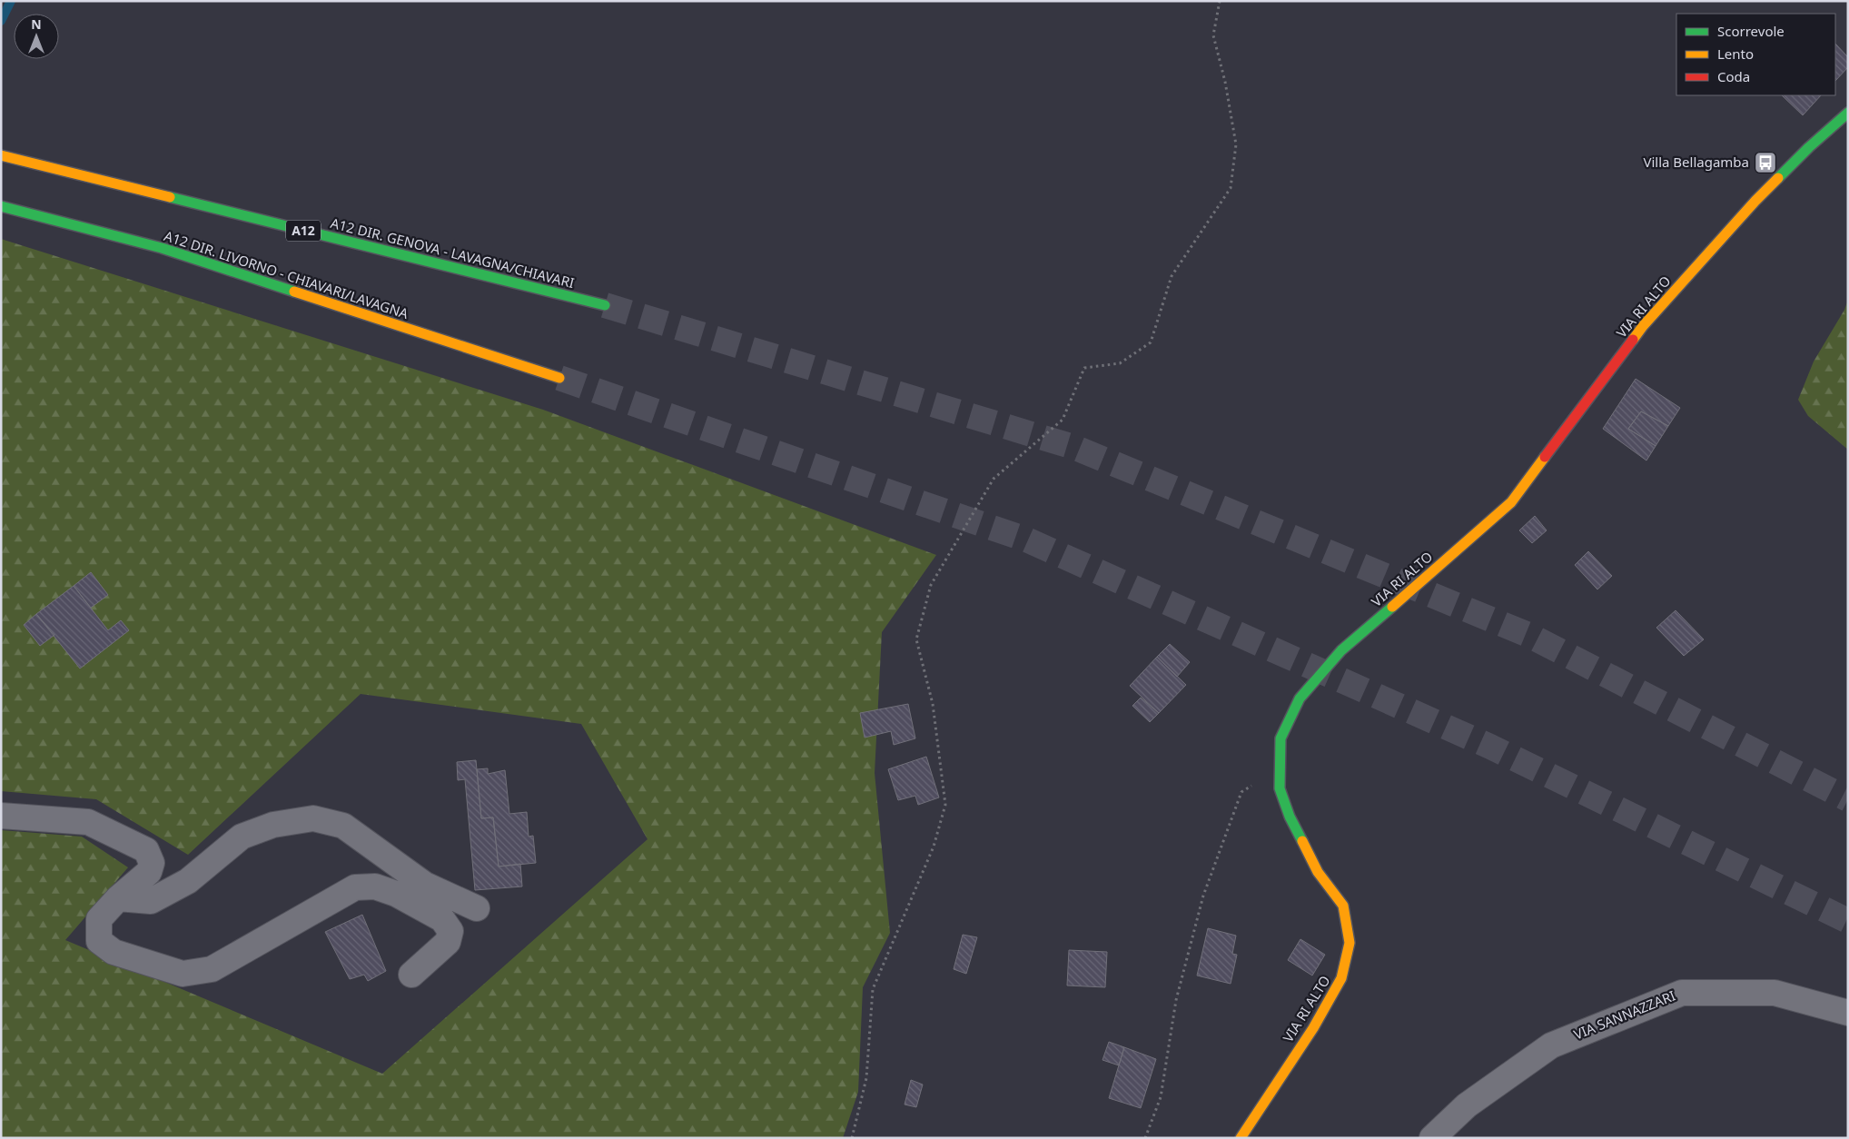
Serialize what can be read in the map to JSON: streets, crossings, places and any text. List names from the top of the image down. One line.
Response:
{"streets":{"main road":["A12","A12 DIR. GENOVA - LAVAGNA/CHIAVARI","A12 DIR. LIVORNO - CHIAVARI/LAVAGNA","VIA RI ALTO"],"street":["VIA SANNAZZARI"]},"places":{"bus stop":["Villa Bellagamba"]},"legend":["Scorrevole","Lento","Coda"],"north":"top"}
